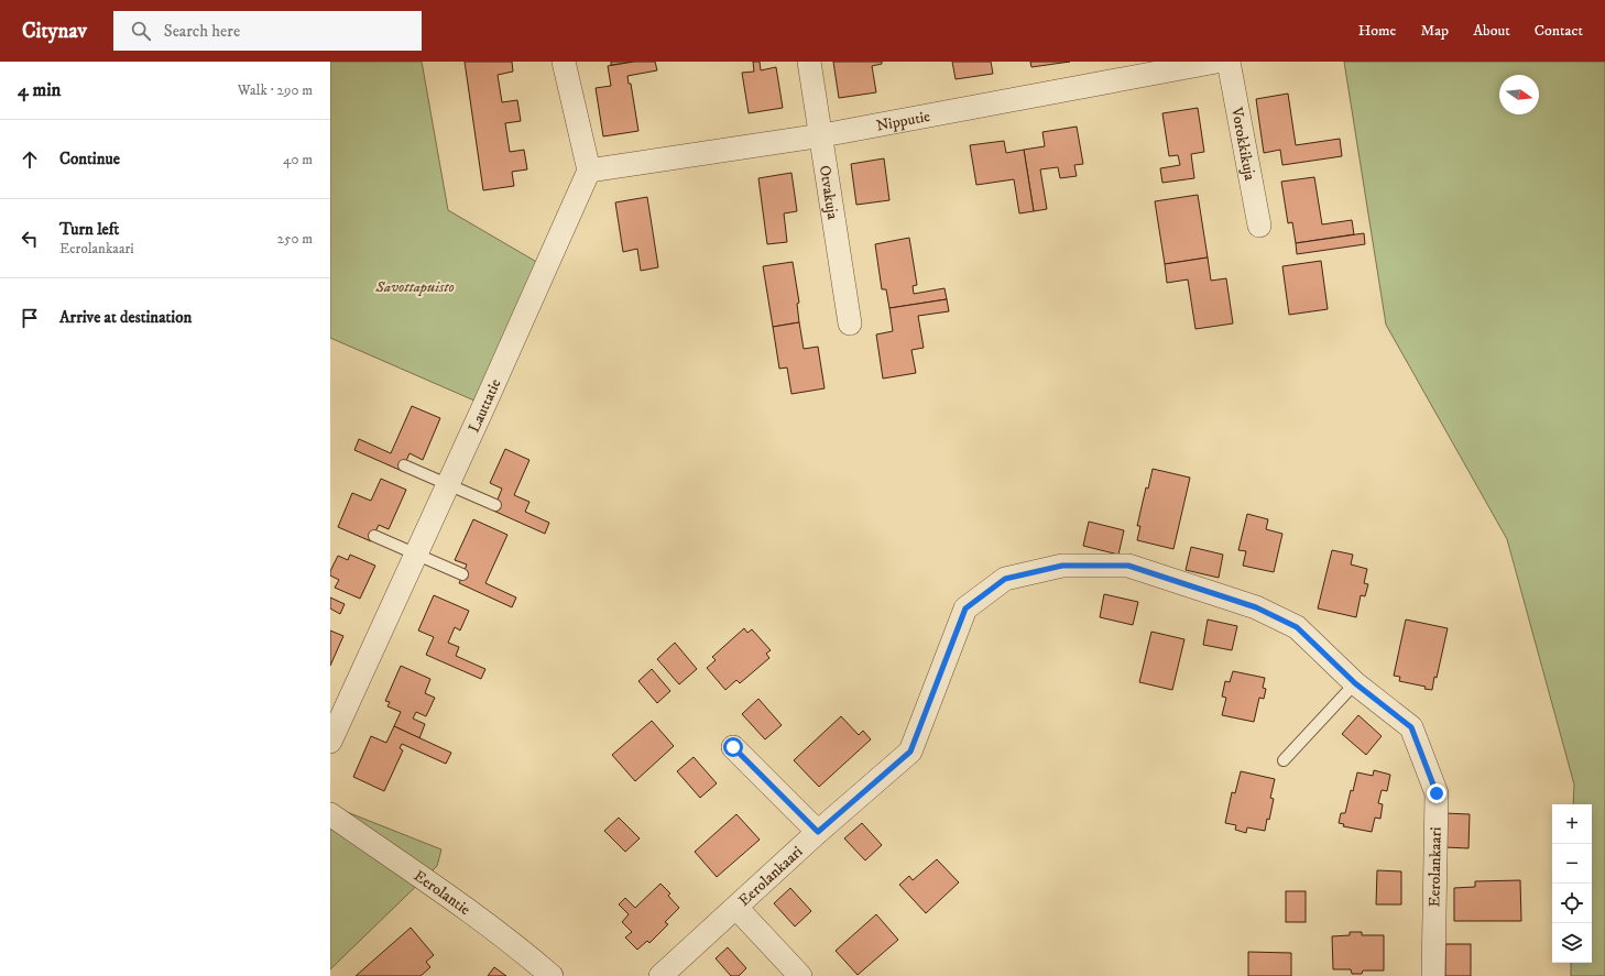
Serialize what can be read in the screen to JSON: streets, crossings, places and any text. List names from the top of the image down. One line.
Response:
{"streets":{"street":["Nipputie","Vorokkikuja","Otvakuja","Lauttatie","Eerolankaari","Eerolantie"]},"crossings":[["Nipputie","Otvakuja"],["Nipputie","Lauttatie"]],"parks":["Savottapuisto"],"north":"right","page":{"header":"Citynav","search":"Search here","nav":["Home","Map","About","Contact"],"heading":["4 min","Walk · 290 m"],"list":[["Continue","40 m"],["Turn left","Eerolankaari","250 m"],"Arrive at destination"],"map_buttons":["+","−"]}}
